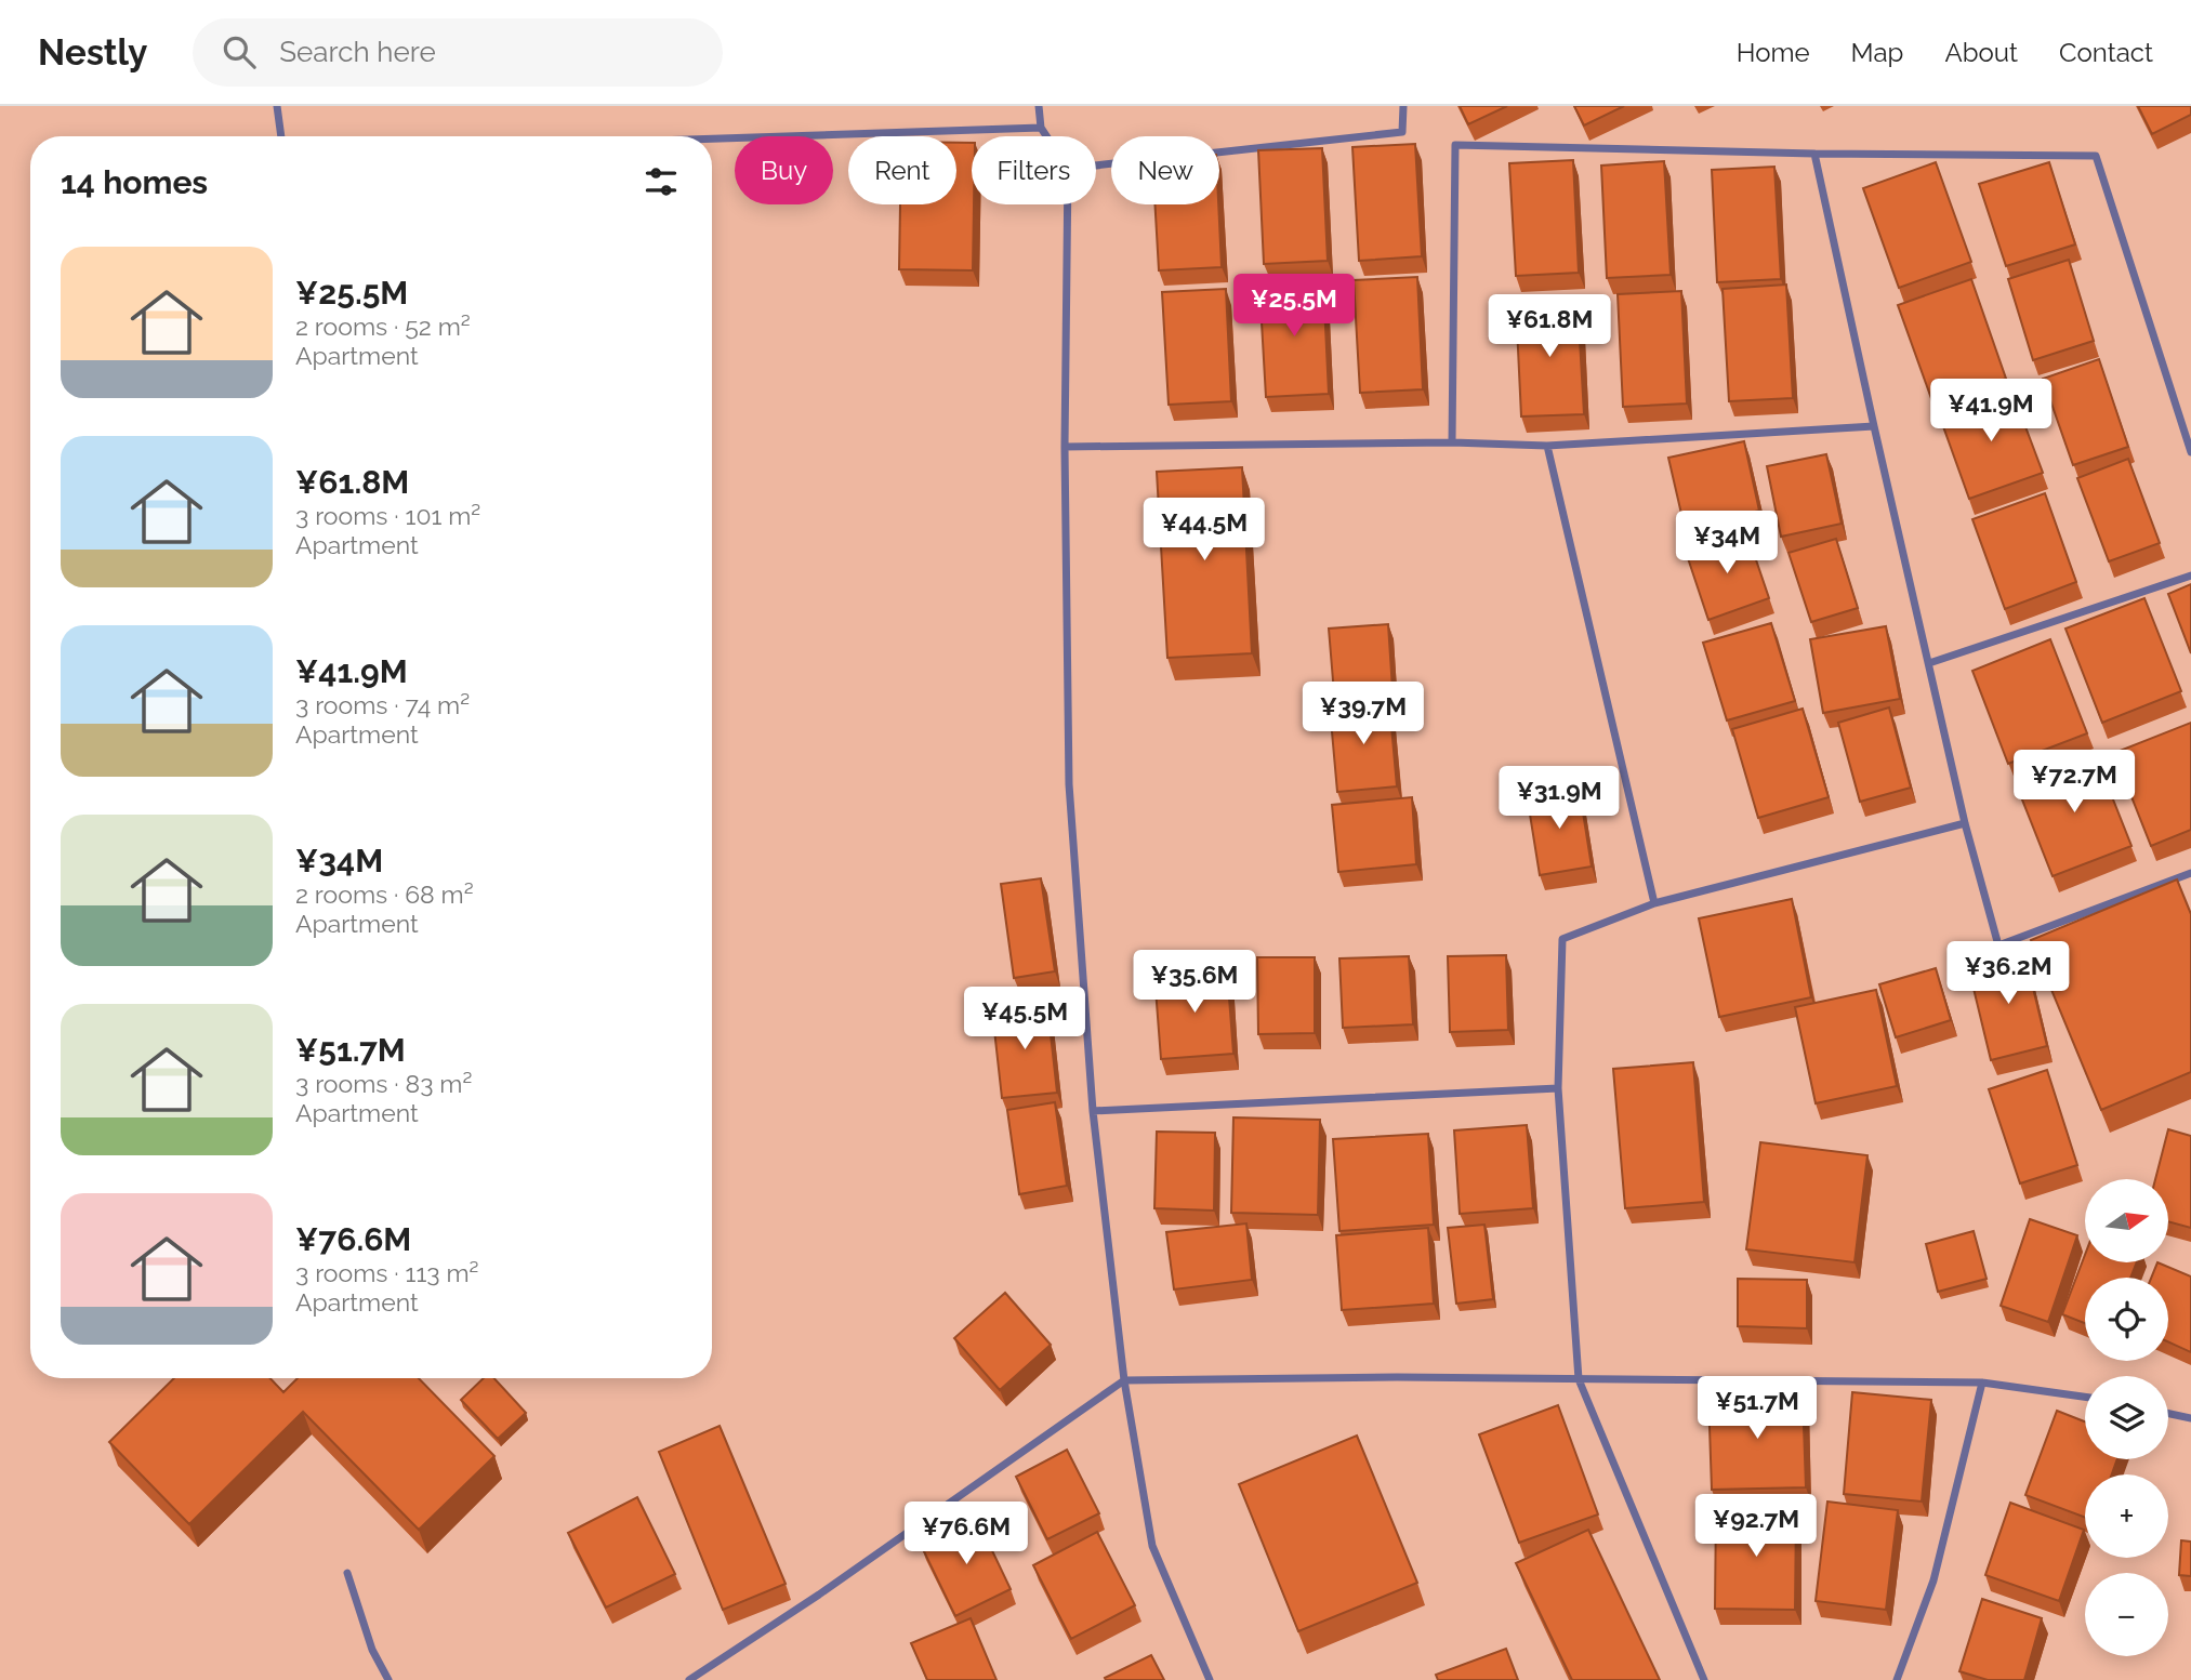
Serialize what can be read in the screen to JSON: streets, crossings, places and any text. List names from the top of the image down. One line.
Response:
{"north":"right","page":{"header":"Nestly","search":"Search here","nav":["Home","Map","About","Contact"],"chip":["Buy","Rent","Filters","New"],"heading":"14 homes","list":[{"name":"¥25.5M","note":"2 rooms · 52 m² · Apartment"},{"name":"¥61.8M","note":"3 rooms · 101 m² · Apartment"},{"name":"¥41.9M","note":"3 rooms · 74 m² · Apartment"},{"name":"¥34M","note":"2 rooms · 68 m² · Apartment"},{"name":"¥51.7M","note":"3 rooms · 83 m² · Apartment"},{"name":"¥76.6M","note":"3 rooms · 113 m² · Apartment"}],"price":["¥25.5M","¥61.8M","¥41.9M","¥44.5M","¥34M","¥39.7M","¥72.7M","¥31.9M","¥36.2M","¥35.6M","¥45.5M","¥51.7M","¥92.7M","¥76.6M"],"map_buttons":["+","−"]}}
